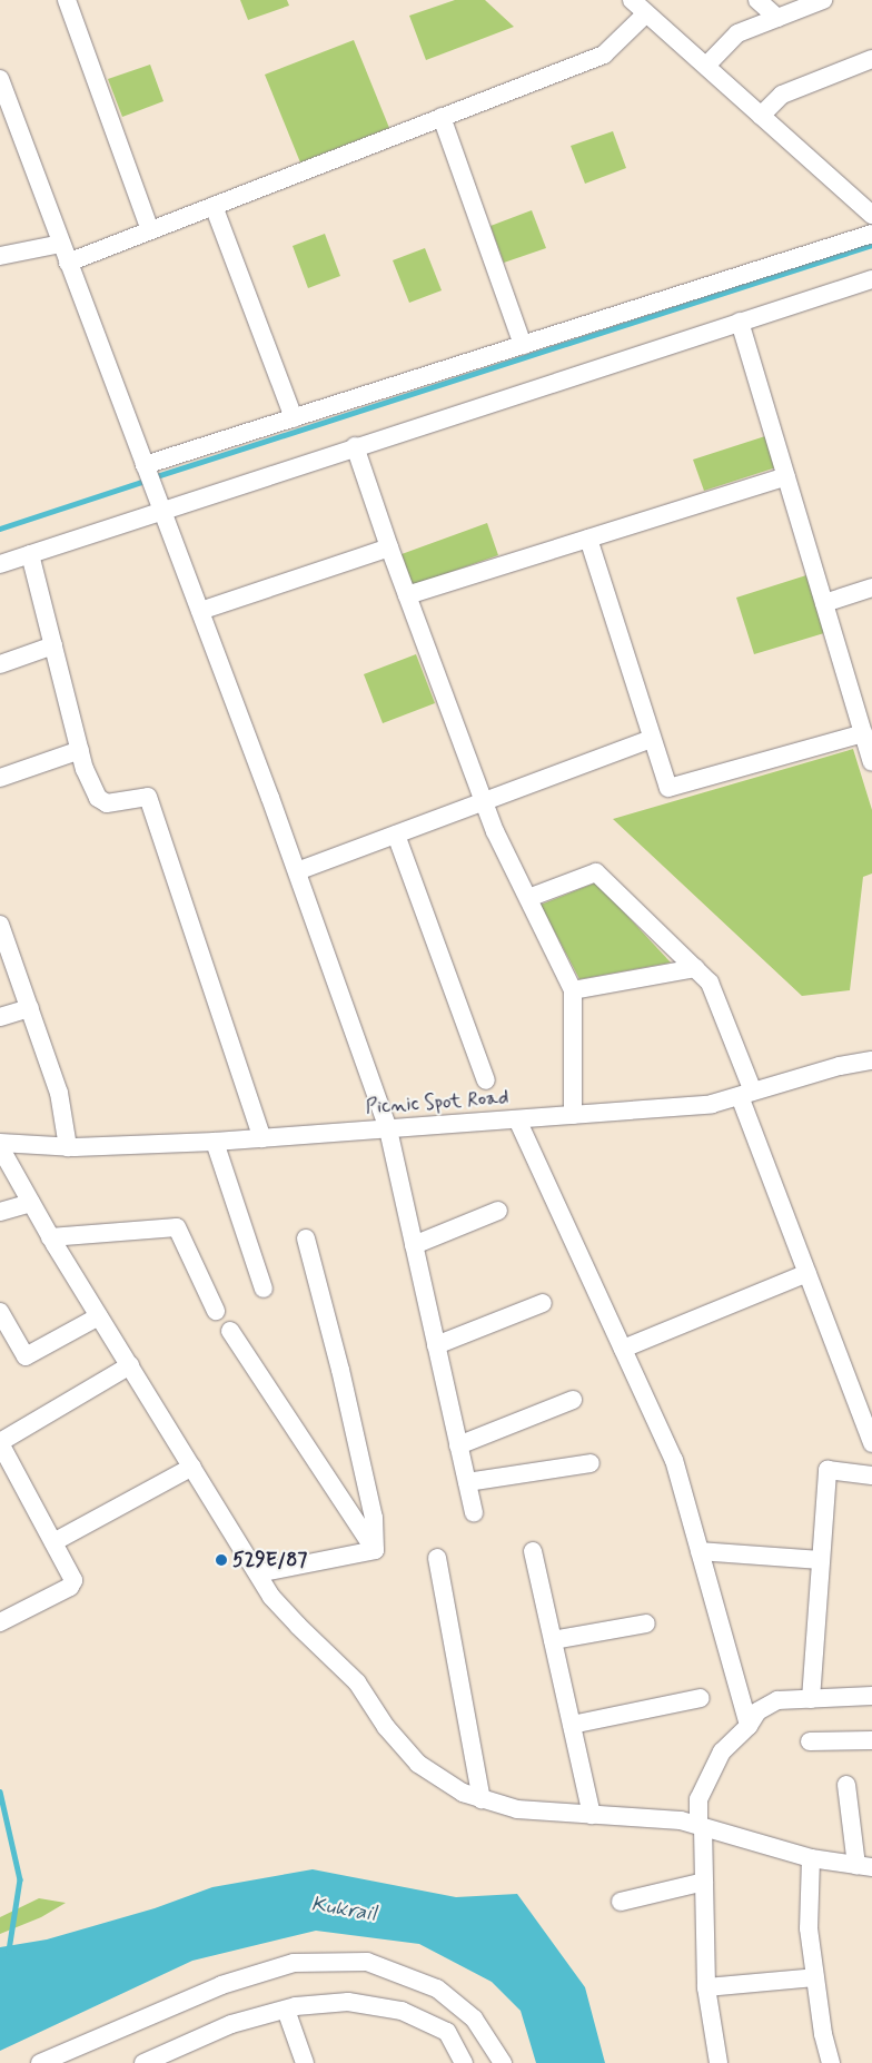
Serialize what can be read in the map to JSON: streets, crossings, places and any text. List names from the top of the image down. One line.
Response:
{"streets":{"street":["Picnic Spot Road"]},"water":["Kukrail"],"places":["529E/87"]}
